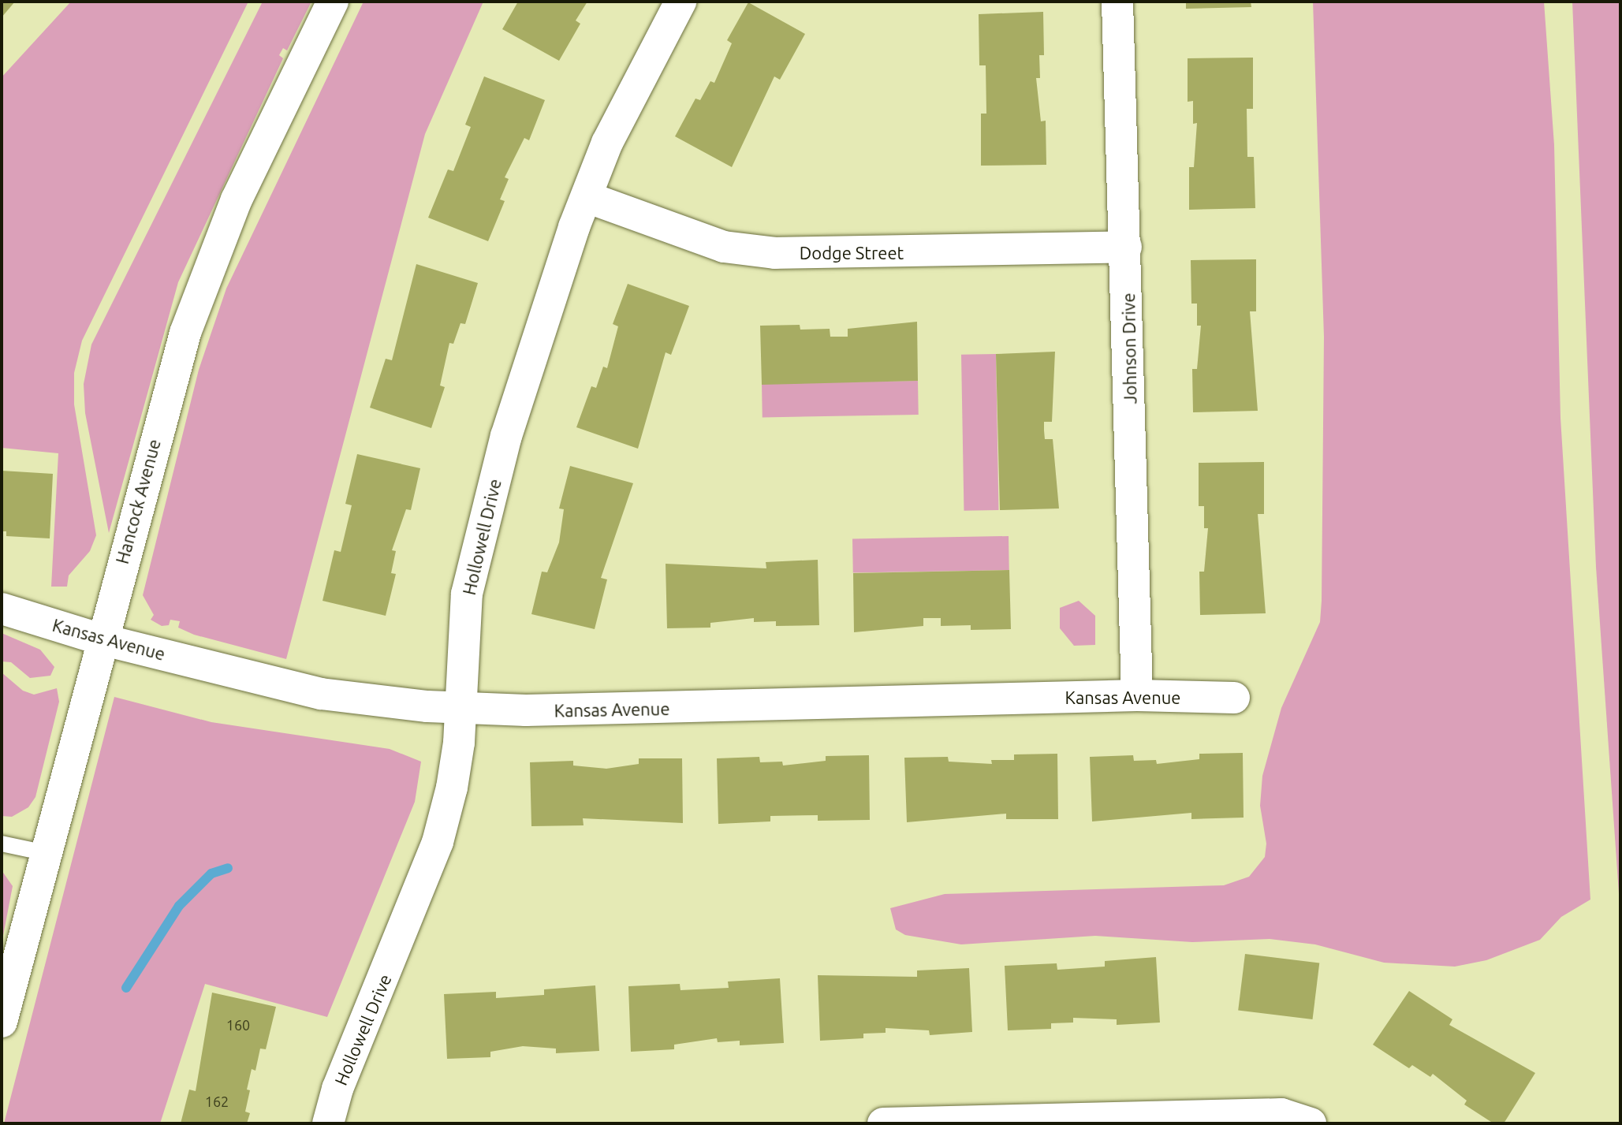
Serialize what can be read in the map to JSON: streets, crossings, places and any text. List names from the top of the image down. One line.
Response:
{"streets":{"street":["Dodge Street","Johnson Drive","Hancock Avenue","Hollowell Drive","Kansas Avenue"]},"crossings":[["Dodge Street","Johnson Drive"],["Dodge Street","Hollowell Drive"],["Johnson Drive","Kansas Avenue"],["Hancock Avenue","Kansas Avenue"],["Hollowell Drive","Kansas Avenue"]],"house_numbers":["160","162"]}
